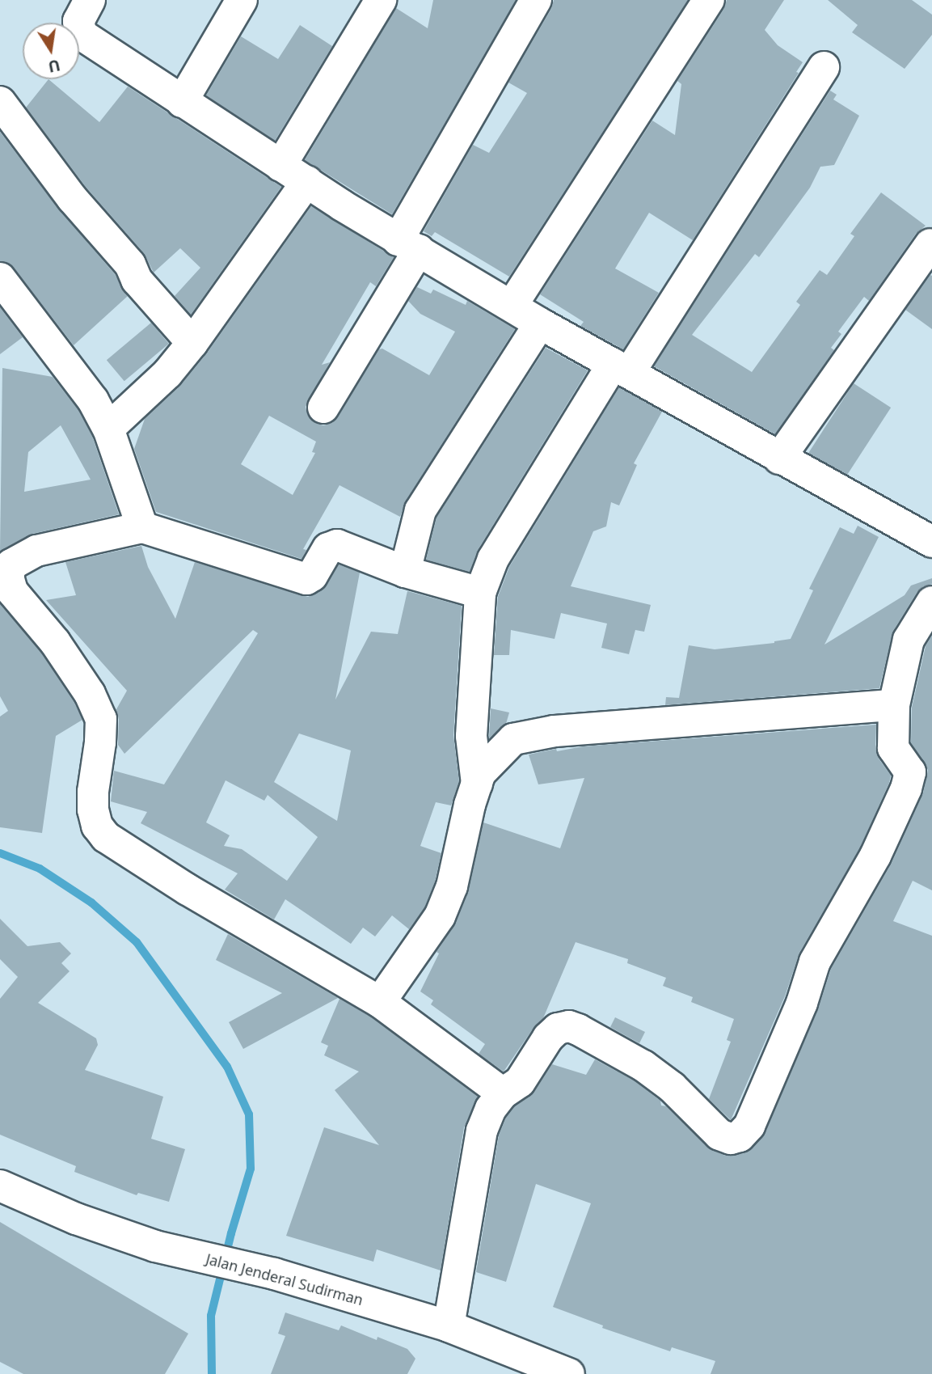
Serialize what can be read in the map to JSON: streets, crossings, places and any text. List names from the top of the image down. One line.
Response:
{"streets":{"main road":["Jalan Jenderal Sudirman"]},"north":"bottom"}
